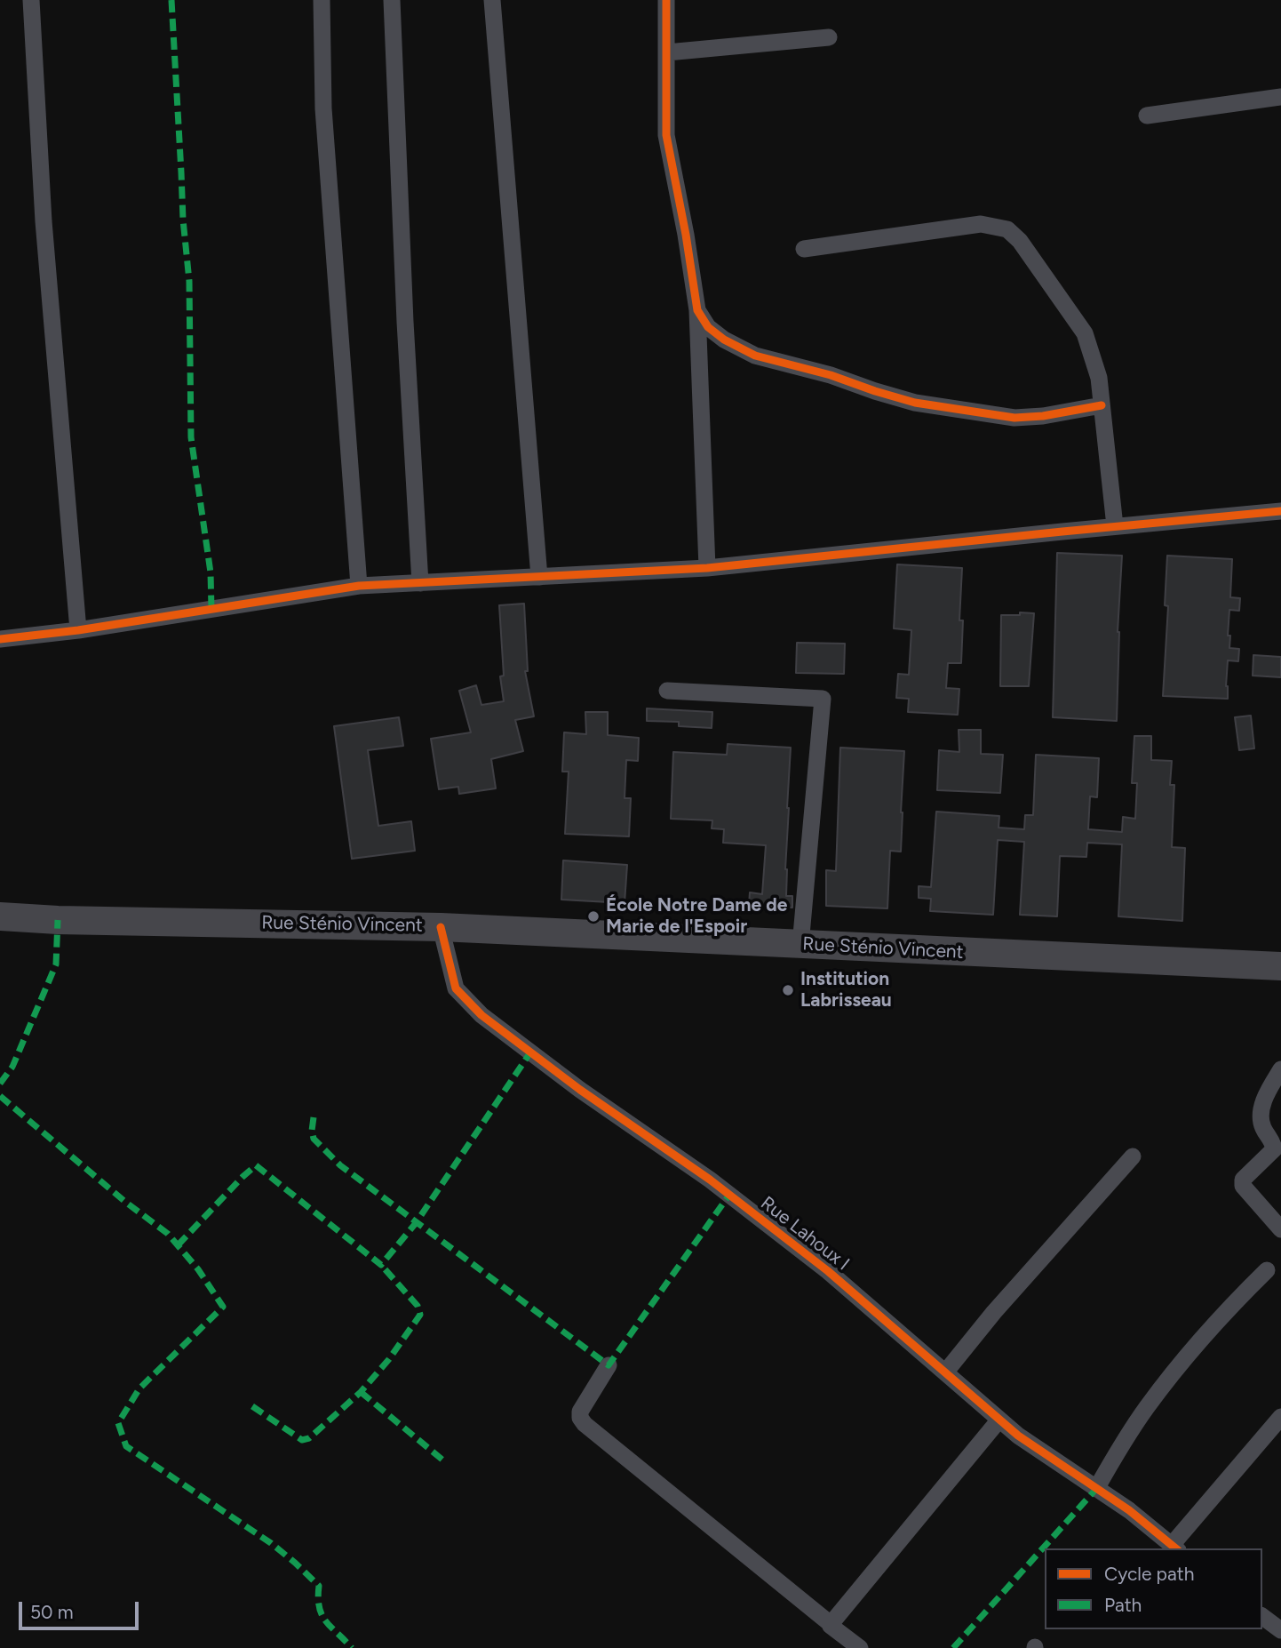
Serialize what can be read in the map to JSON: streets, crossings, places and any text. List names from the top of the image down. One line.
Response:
{"streets":{"main road":["Rue Sténio Vincent"],"street":["Rue Lahoux I"]},"crossings":[["Rue Sténio Vincent","Rue Lahoux I"]],"places":["École Notre Dame de Marie de l'Espoir","Institution Labrisseau"],"legend":["Cycle path","Path"],"scale_bar":"50 m"}
